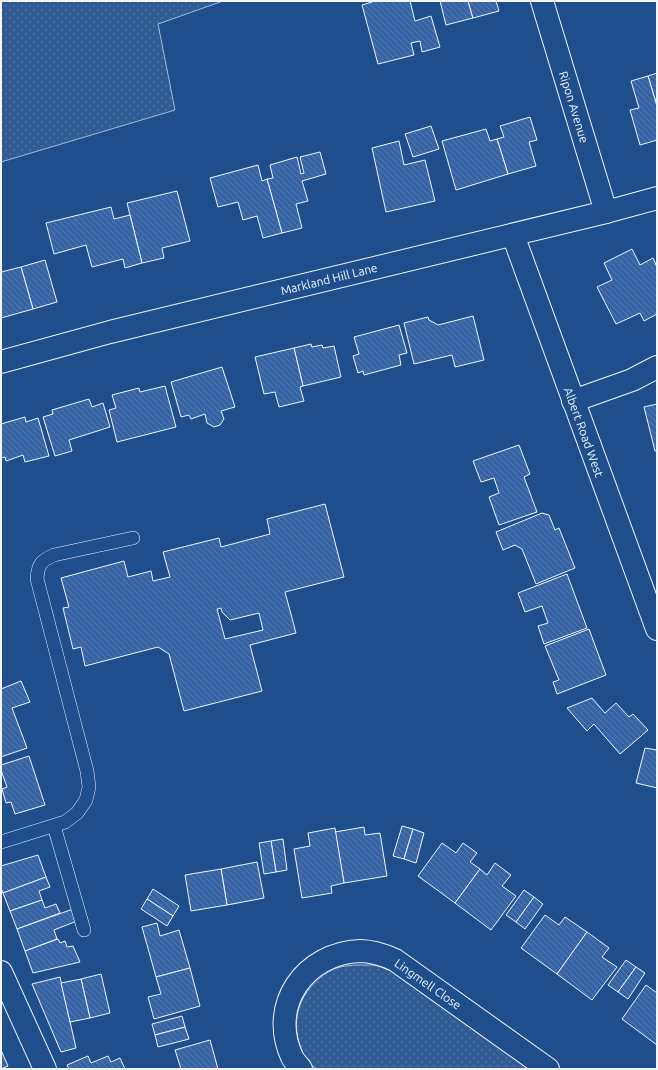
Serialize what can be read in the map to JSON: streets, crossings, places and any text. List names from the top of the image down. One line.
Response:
{"streets":{"street":["Ripon Avenue","Markland Hill Lane","Albert Road West","Lingmell Close"]},"crossings":[["Ripon Avenue","Markland Hill Lane"],["Markland Hill Lane","Albert Road West"]]}
